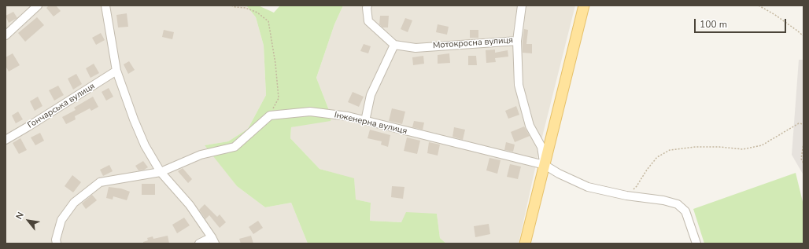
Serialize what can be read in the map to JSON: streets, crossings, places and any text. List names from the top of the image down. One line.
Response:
{"streets":{"street":["Мотокросна вулиця","Гончарська вулиця","Інженерна вулиця"]},"scale_bar":"100 m","north":"top left"}
